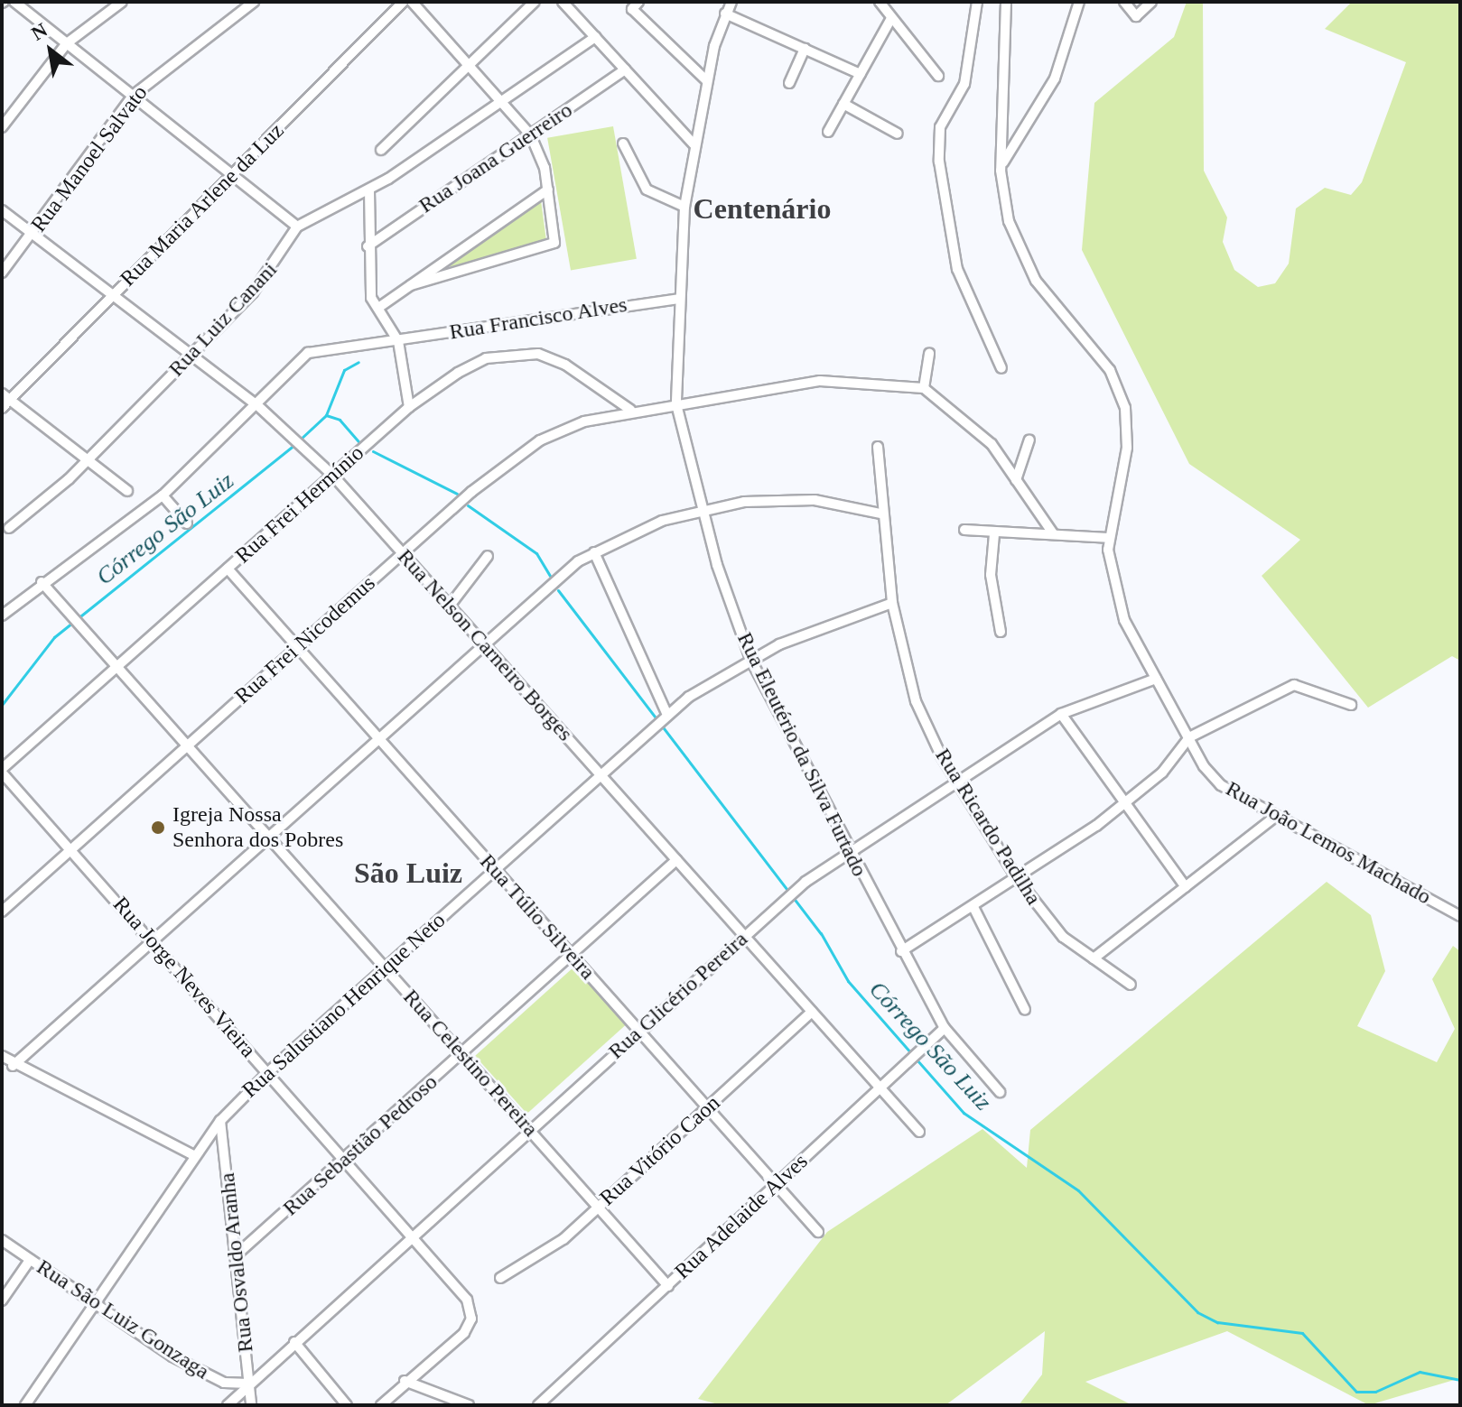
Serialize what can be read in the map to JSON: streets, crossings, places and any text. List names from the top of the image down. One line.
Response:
{"streets":{"street":["Rua Joana Guerreiro","Rua Manoel Salvato","Rua Maria Arlene da Luz","Rua Francisco Alves","Rua Luiz Canani","Rua Frei Hermínio","Rua Frei Nicodemus","Rua Nelson Carneiro Borges","Rua Eleutério da Silva Furtado","Rua Ricardo Padilha","Rua João Lemos Machado","Rua Túlio Silveira","Rua Jorge Neves Vieira","Rua Glicério Pereira","Rua Salustiano Henrique Neto","Rua Celestino Pereira","Rua Sebastião Pedroso","Rua Vitório Caon","Rua Adelaide Alves","Rua Osvaldo Aranha","Rua São Luiz Gonzaga"]},"crossings":[["Rua Manoel Salvato","Rua Nelson Carneiro Borges"],["Rua Maria Arlene da Luz","Rua Nelson Carneiro Borges"],["Rua Francisco Alves","Rua Nelson Carneiro Borges"],["Rua Francisco Alves","Rua Eleutério da Silva Furtado"],["Rua Francisco Alves","Rua Celestino Pereira"],["Rua Luiz Canani","Rua Nelson Carneiro Borges"],["Rua Frei Hermínio","Rua Frei Nicodemus"],["Rua Frei Hermínio","Rua Nelson Carneiro Borges"],["Rua Frei Hermínio","Rua Túlio Silveira"],["Rua Frei Hermínio","Rua Jorge Neves Vieira"],["Rua Frei Hermínio","Rua Celestino Pereira"],["Rua Frei Nicodemus","Rua Nelson Carneiro Borges"],["Rua Frei Nicodemus","Rua Eleutério da Silva Furtado"],["Rua Frei Nicodemus","Rua Túlio Silveira"],["Rua Frei Nicodemus","Rua Jorge Neves Vieira"],["Rua Frei Nicodemus","Rua Celestino Pereira"],["Rua Nelson Carneiro Borges","Rua Glicério Pereira"],["Rua Nelson Carneiro Borges","Rua Salustiano Henrique Neto"],["Rua Nelson Carneiro Borges","Rua Sebastião Pedroso"],["Rua Nelson Carneiro Borges","Rua Vitório Caon"],["Rua Nelson Carneiro Borges","Rua Adelaide Alves"],["Rua Eleutério da Silva Furtado","Rua Glicério Pereira"],["Rua Eleutério da Silva Furtado","Rua Salustiano Henrique Neto"],["Rua Eleutério da Silva Furtado","Rua Adelaide Alves"],["Rua Ricardo Padilha","Rua Glicério Pereira"],["Rua Ricardo Padilha","Rua Salustiano Henrique Neto"],["Rua João Lemos Machado","Rua Glicério Pereira"],["Rua Túlio Silveira","Rua Glicério Pereira"],["Rua Túlio Silveira","Rua Salustiano Henrique Neto"],["Rua Túlio Silveira","Rua Sebastião Pedroso"],["Rua Túlio Silveira","Rua Vitório Caon"],["Rua Túlio Silveira","Rua Adelaide Alves"],["Rua Jorge Neves Vieira","Rua Glicério Pereira"],["Rua Jorge Neves Vieira","Rua Salustiano Henrique Neto"],["Rua Jorge Neves Vieira","Rua Sebastião Pedroso"],["Rua Glicério Pereira","Rua Celestino Pereira"],["Rua Glicério Pereira","Rua Osvaldo Aranha"],["Rua Glicério Pereira","Rua São Luiz Gonzaga"],["Rua Salustiano Henrique Neto","Rua Celestino Pereira"],["Rua Salustiano Henrique Neto","Rua Osvaldo Aranha"],["Rua Salustiano Henrique Neto","Rua São Luiz Gonzaga"],["Rua Celestino Pereira","Rua Sebastião Pedroso"],["Rua Celestino Pereira","Rua Vitório Caon"],["Rua Celestino Pereira","Rua Adelaide Alves"],["Rua Sebastião Pedroso","Rua Osvaldo Aranha"],["Rua Osvaldo Aranha","Rua São Luiz Gonzaga"]],"districts":["Centenário","São Luiz"],"water":["Córrego São Luiz"],"places":["Igreja Nossa Senhora dos Pobres"],"north":"top left"}
